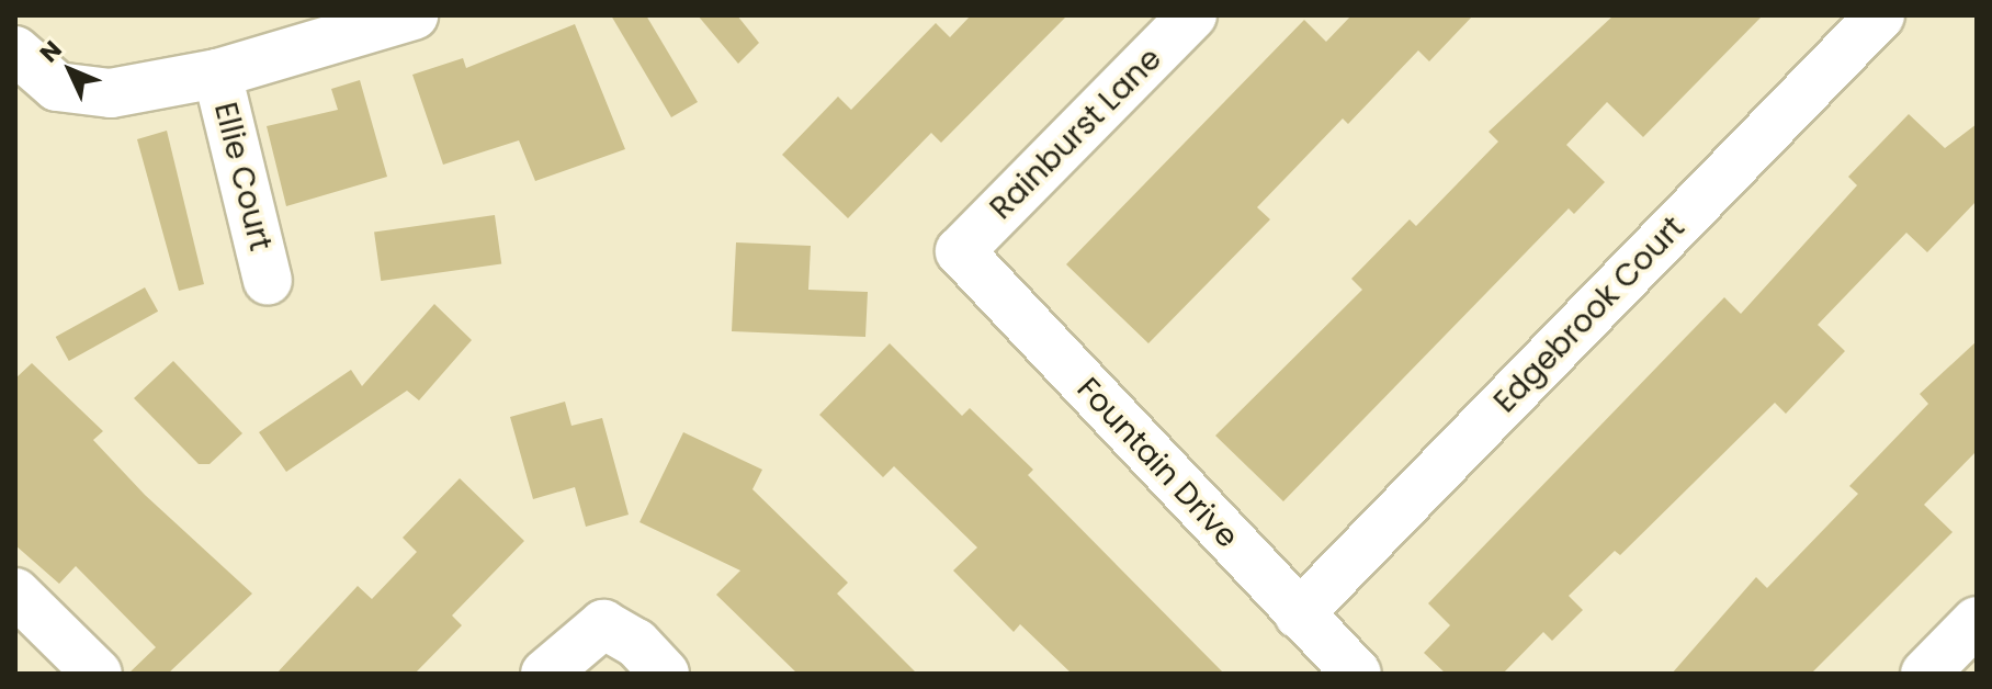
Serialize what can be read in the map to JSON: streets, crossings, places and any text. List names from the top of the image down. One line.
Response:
{"streets":{"street":["Rainburst Lane","Ellie Court","Edgebrook Court","Fountain Drive"]},"crossings":[["Rainburst Lane","Fountain Drive"],["Edgebrook Court","Fountain Drive"]],"north":"top left"}
